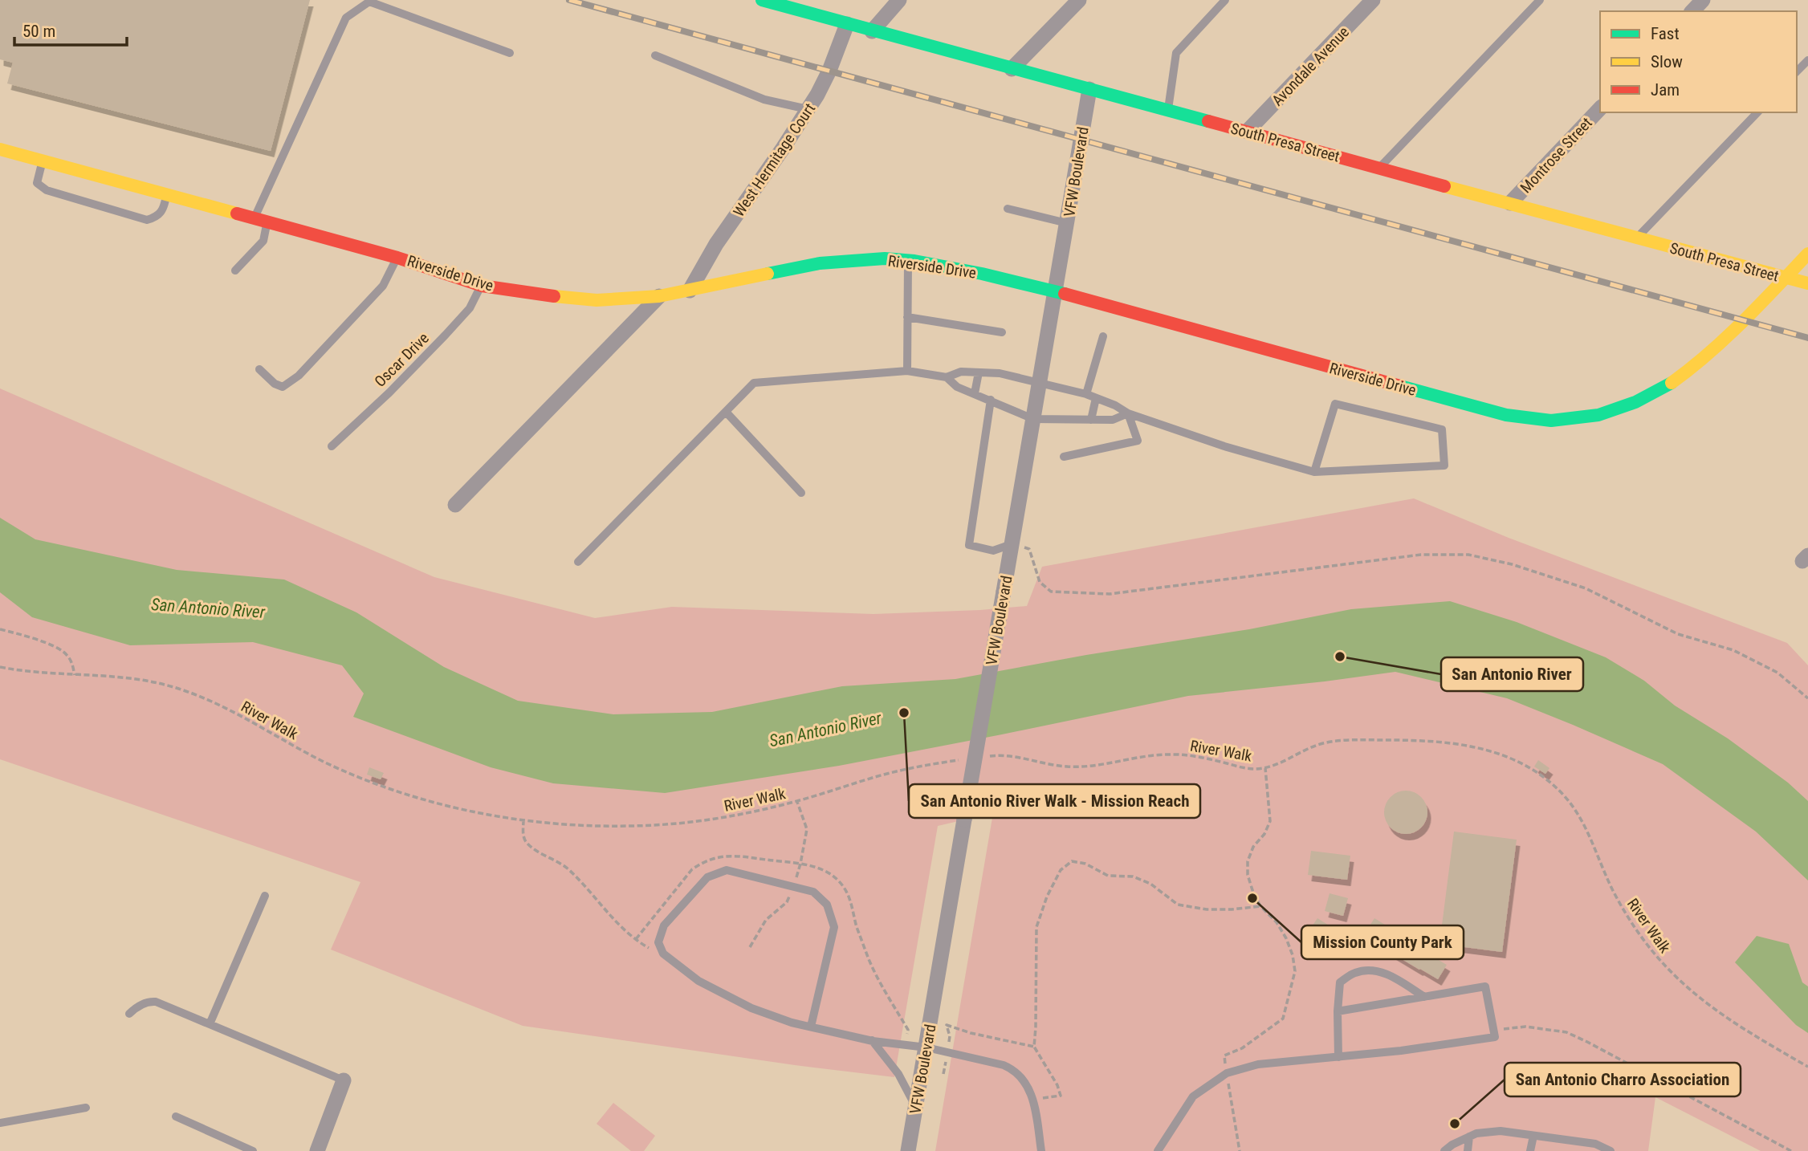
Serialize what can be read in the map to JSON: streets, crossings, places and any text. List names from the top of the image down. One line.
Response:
{"streets":{"street":["Avondale Avenue","South Presa Street","Montrose Street","West Hermitage Court","VFW Boulevard","Riverside Drive"],"lane":["Oscar Drive"],"path":["River Walk"]},"crossings":[["Avondale Avenue","South Presa Street"],["South Presa Street","Montrose Street"],["South Presa Street","West Hermitage Court"],["South Presa Street","VFW Boulevard"],["South Presa Street","Riverside Drive"],["West Hermitage Court","Riverside Drive"],["VFW Boulevard","Riverside Drive"],["Riverside Drive","Oscar Drive"]],"water":["San Antonio River"],"places":["San Antonio River","San Antonio River Walk - Mission Reach","Mission County Park","San Antonio Charro Association"],"legend":["Fast","Slow","Jam"],"scale_bar":"50 m"}
